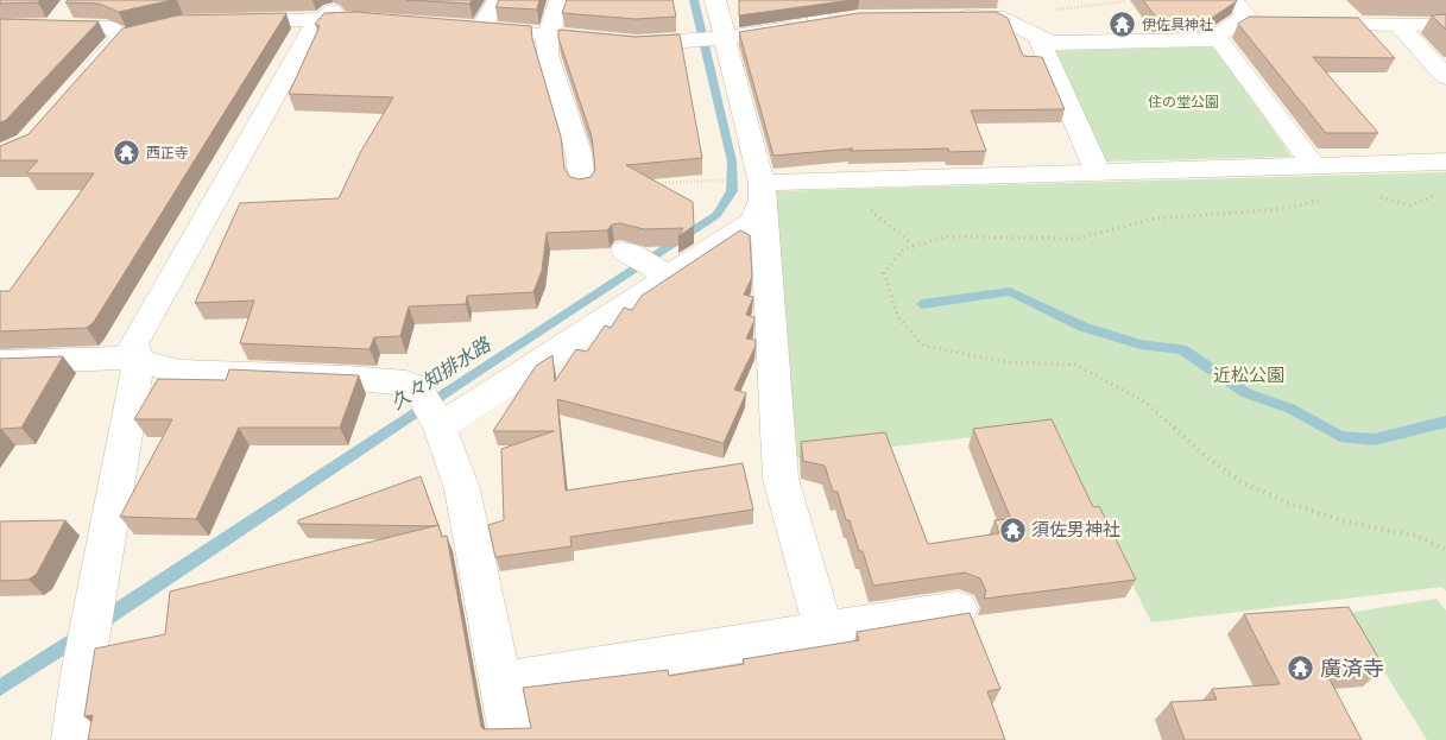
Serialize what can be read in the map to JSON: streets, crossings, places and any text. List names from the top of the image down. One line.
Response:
{"water":["久々知排水路"],"parks":["住の堂公園","近松公園"],"places":{"temple":["伊佐具神社","西正寺","須佐男神社","廣済寺"]}}
